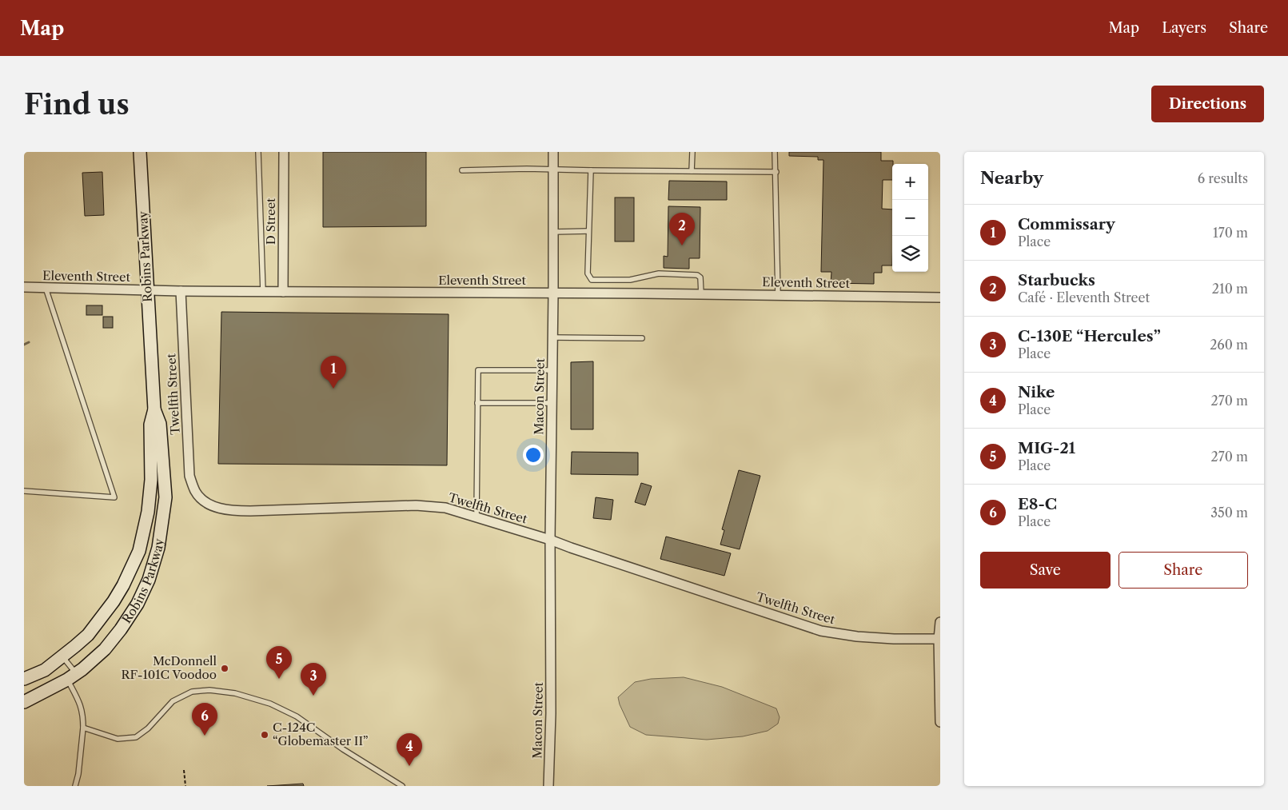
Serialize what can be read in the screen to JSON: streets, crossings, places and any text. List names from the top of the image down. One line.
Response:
{"streets":{"street":["D Street","Robins Parkway","Eleventh Street","Twelfth Street","Macon Street"]},"crossings":[["D Street","Eleventh Street"],["Robins Parkway","Eleventh Street"],["Eleventh Street","Twelfth Street"],["Eleventh Street","Macon Street"],["Twelfth Street","Macon Street"]],"places":["McDonnell RF-101C Voodoo","C-124C “Globemaster II”"],"page":{"header":"Map","nav":["Map","Layers","Share"],"buttons":["Directions",["Save","Share"]],"title":"Find us","heading":["Nearby","6 results"],"map_buttons":["+","−"],"list":[{"mark":"1","name":"Commissary","note":"Place","value":"170 m"},{"mark":"2","name":"Starbucks","note":"Café · Eleventh Street","value":"210 m"},{"mark":"3","name":"C-130E “Hercules”","note":"Place","value":"260 m"},{"mark":"4","name":"Nike","note":"Place","value":"270 m"},{"mark":"5","name":"MIG-21","note":"Place","value":"270 m"},{"mark":"6","name":"E8-C","note":"Place","value":"350 m"}],"pins":["2","1","5","3","6","4"]}}
